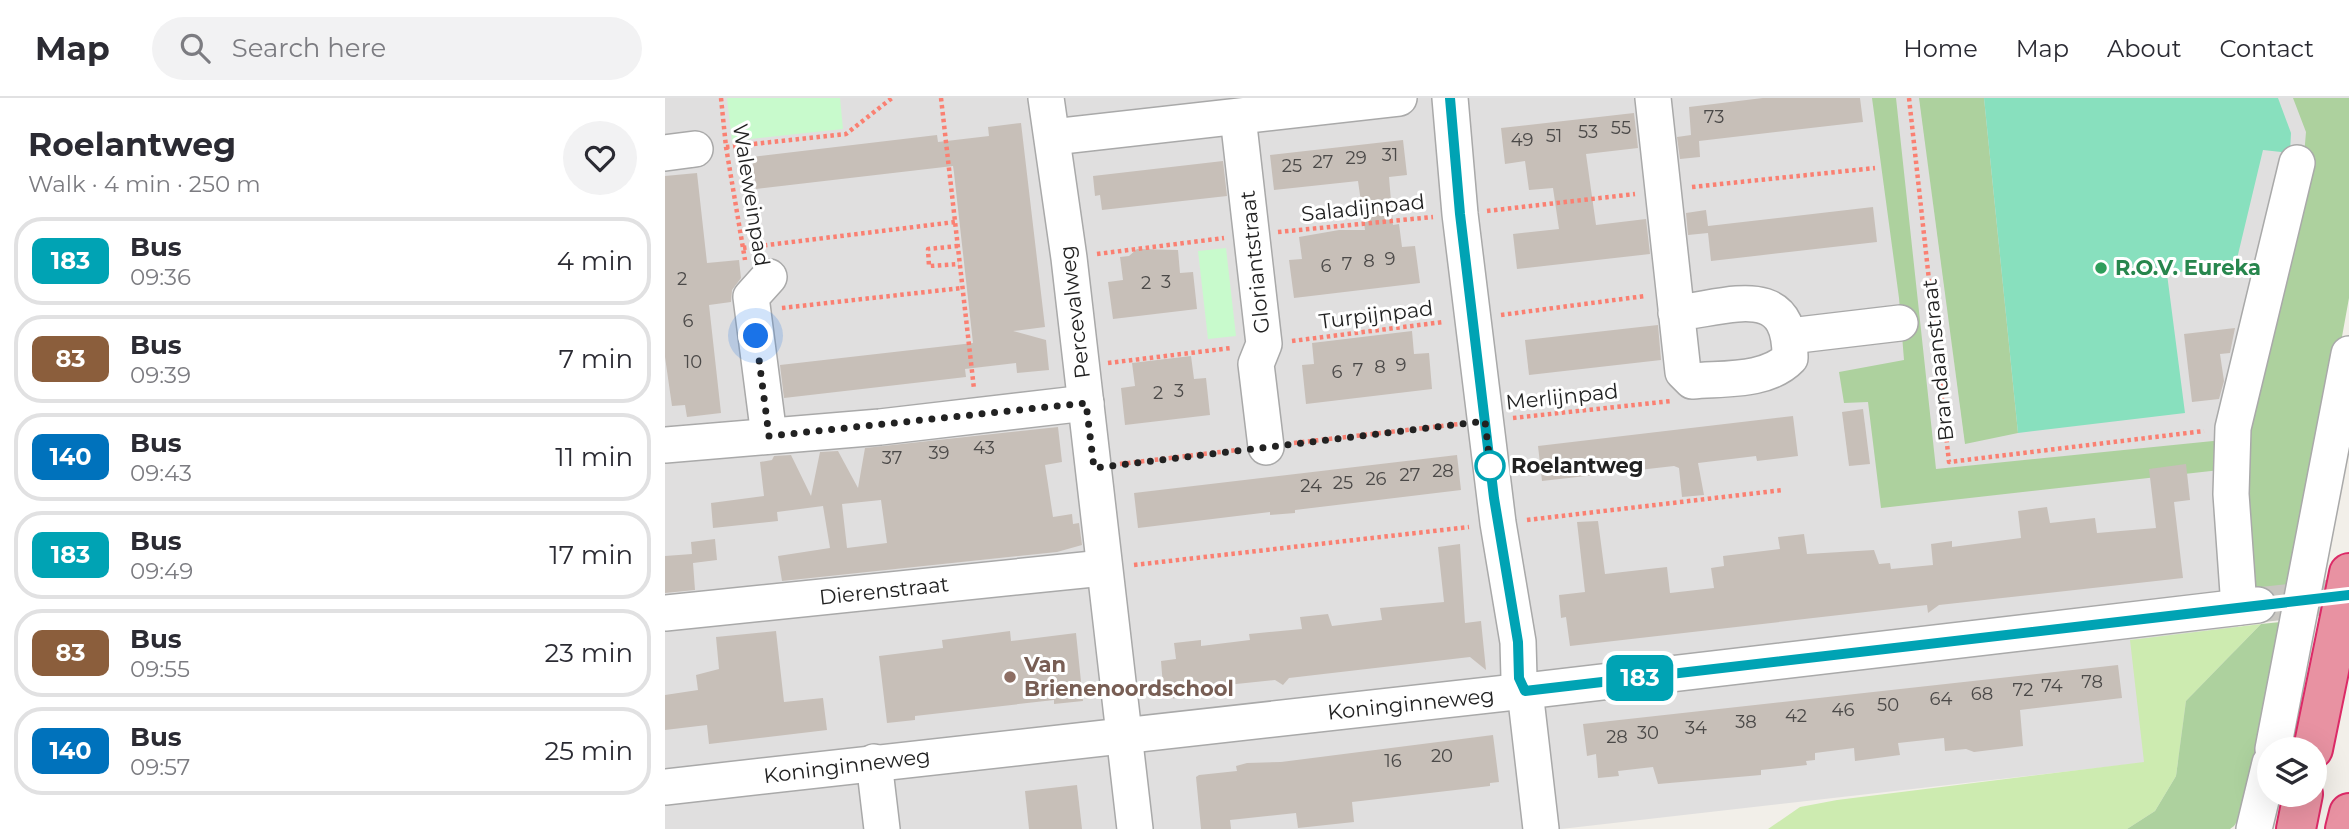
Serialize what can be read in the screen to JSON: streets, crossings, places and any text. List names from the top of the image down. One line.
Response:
{"streets":{"street":["Gloriantstraat","Percevalweg","Dierenstraat","Koninginneweg"],"path":["Waleweinpad","Saladijnpad","Turpijnpad","Brandaanstraat","Merlijnpad"]},"crossings":[["Saladijnpad","Gloriantstraat"],["Saladijnpad","Percevalweg"],["Gloriantstraat","Turpijnpad"],["Gloriantstraat","Merlijnpad"],["Percevalweg","Turpijnpad"],["Percevalweg","Merlijnpad"],["Percevalweg","Dierenstraat"],["Percevalweg","Koninginneweg"],["Brandaanstraat","Koninginneweg"]],"places":["R.O.V. Eureka","Roelantweg","Van Brienenoordschool"],"lines":["bus line 183"],"house_numbers":["73","55","53","51","49","31","29","27","25","9","8","7","6","2","3","2","6","10","9","8","7","6","3","2","43","39","37","28","27","26","25","24","78","74","72","68","64","50","46","42","38","34","30","28","20","16"],"page":{"header":"Map","search":"Search here","nav":["Home","Map","About","Contact"],"heading":["Roelantweg","Walk · 4 min · 250 m"],"on_map":"183","list":[{"mark":"183","name":"Bus","note":"09:36","value":"4 min"},{"mark":"83","name":"Bus","note":"09:39","value":"7 min"},{"mark":"140","name":"Bus","note":"09:43","value":"11 min"},{"mark":"183","name":"Bus","note":"09:49","value":"17 min"},{"mark":"83","name":"Bus","note":"09:55","value":"23 min"},{"mark":"140","name":"Bus","note":"09:57","value":"25 min"}]}}
